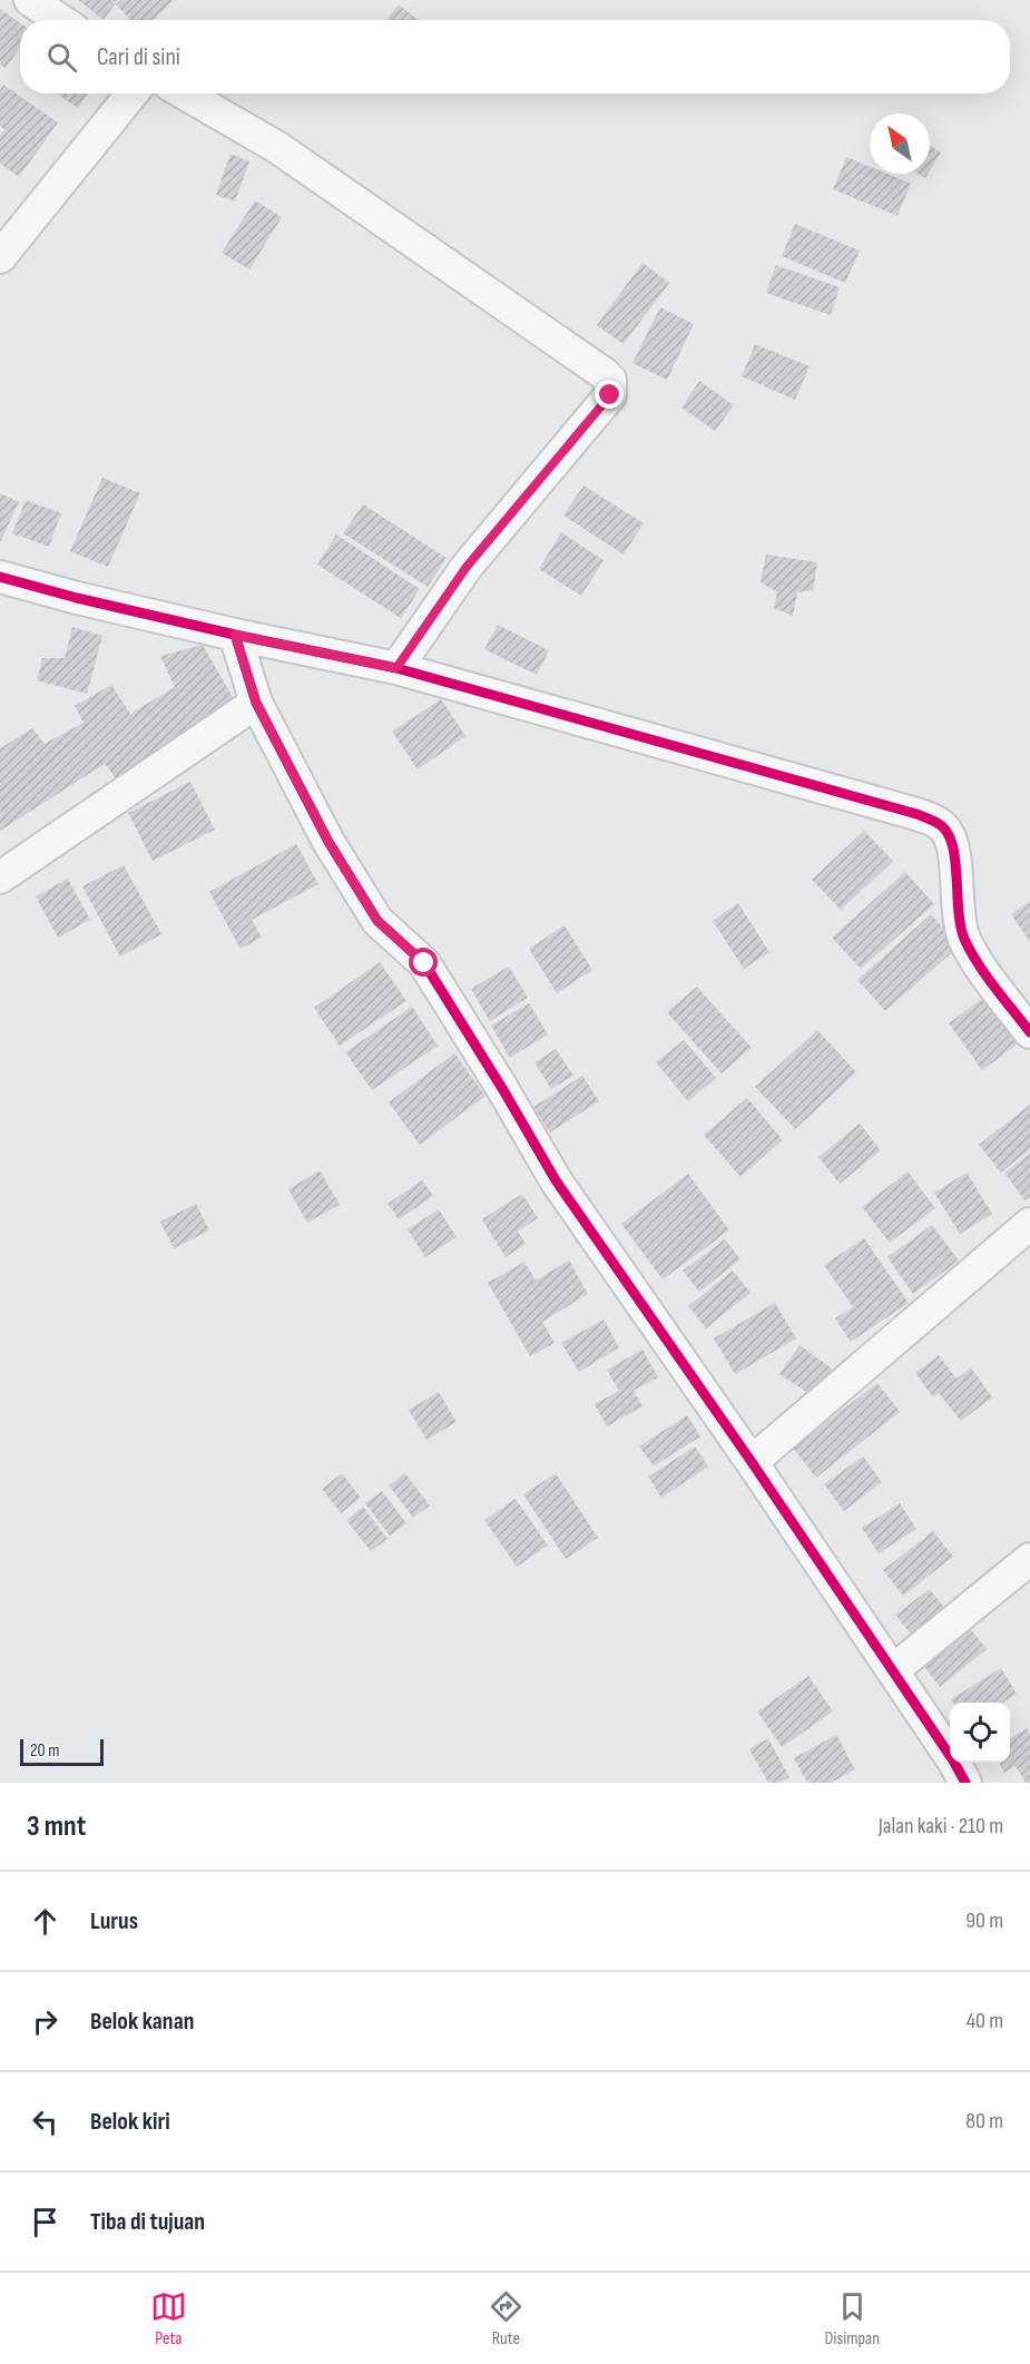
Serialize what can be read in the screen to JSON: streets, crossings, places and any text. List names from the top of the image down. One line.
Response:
{"scale_bar":"20 m","north":"top left","page":{"search":"Cari di sini","scale":"20 m","heading":["3 mnt","Jalan kaki · 210 m"],"list":[["Lurus","90 m"],["Belok kanan","40 m"],["Belok kiri","80 m"],"Tiba di tujuan"],"nav":["Peta","Rute","Disimpan"]}}
